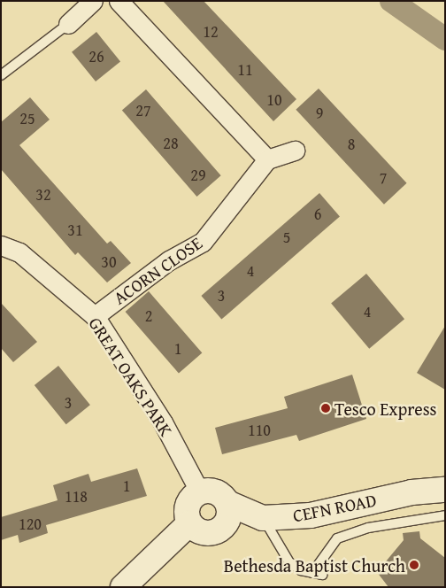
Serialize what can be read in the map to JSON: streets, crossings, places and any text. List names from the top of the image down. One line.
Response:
{"streets":{"main road":["CEFN ROAD"],"street":["ACORN CLOSE","GREAT OAKS PARK"]},"crossings":[["ACORN CLOSE","GREAT OAKS PARK"],["GREAT OAKS PARK","CEFN ROAD"]],"places":["Tesco Express","Bethesda Baptist Church"],"house_numbers":["12","26","11","10","27","9","25","28","8","29","7","32","6","31","5","30","4","3","4","2","1","3","110","1","118","120"]}
